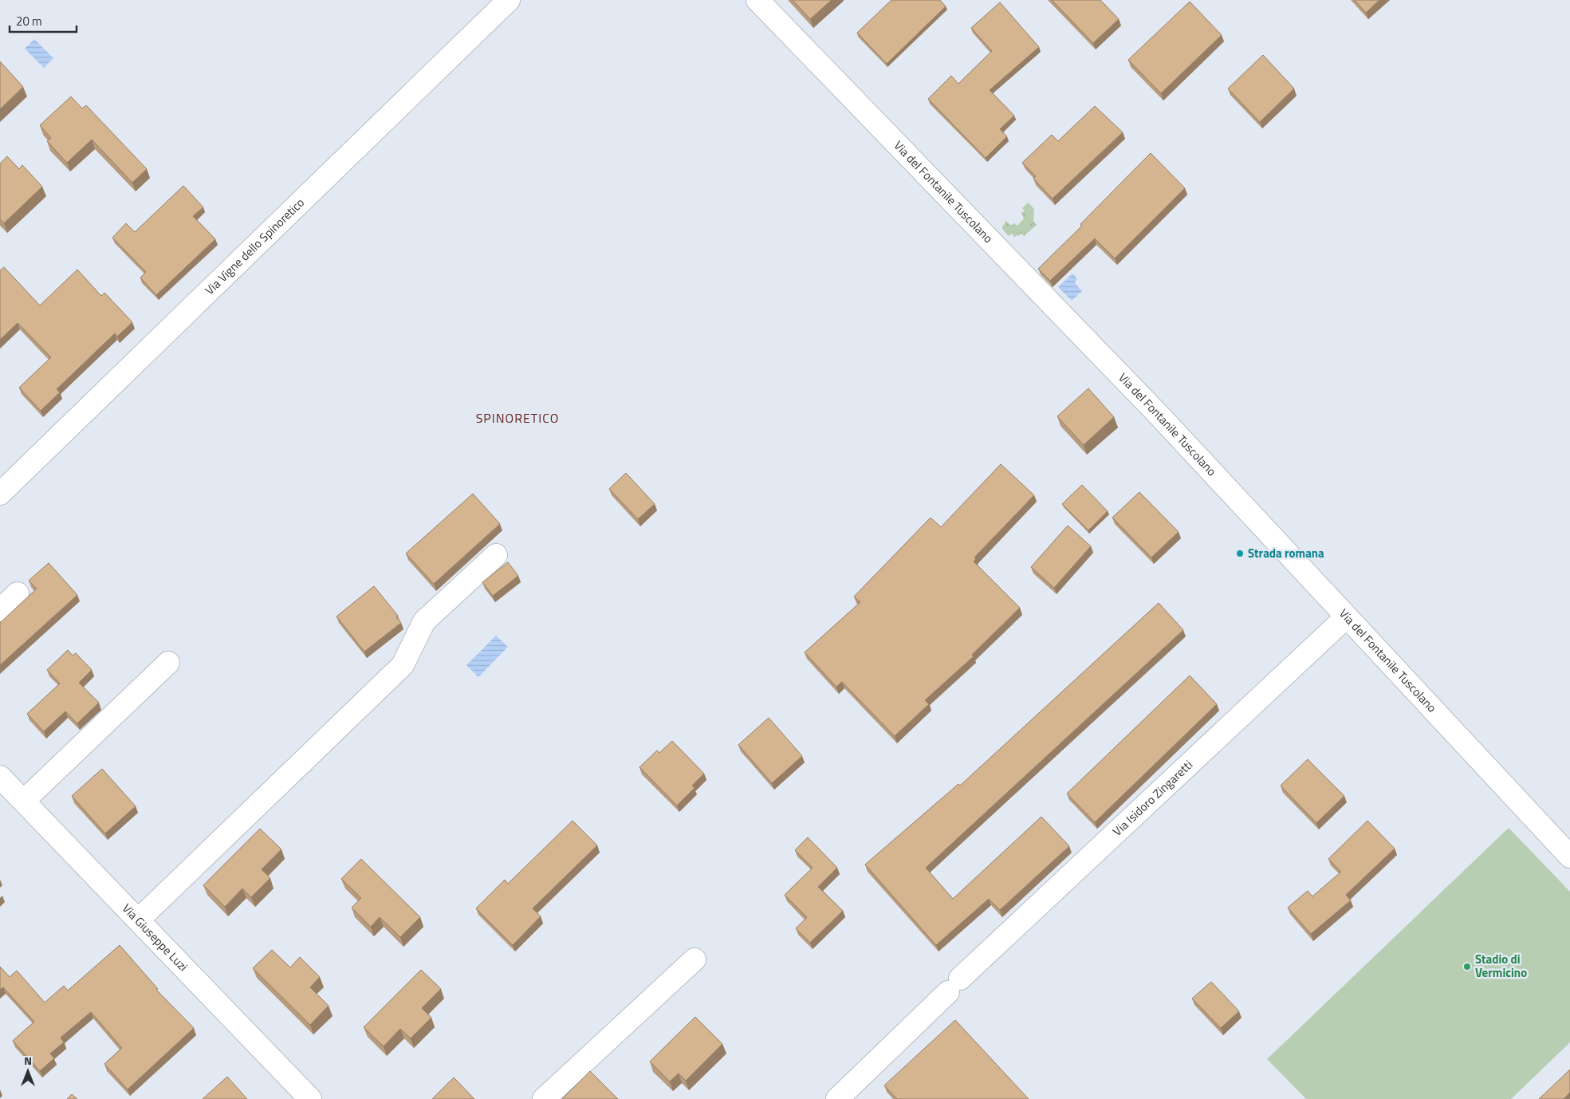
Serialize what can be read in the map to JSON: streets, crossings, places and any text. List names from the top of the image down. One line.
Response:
{"streets":{"street":["Via del Fontanile Tuscolano","Via Vigne dello Spinoretico","Via Isidoro Zingaretti","Via Giuseppe Luzi"]},"crossings":[["Via del Fontanile Tuscolano","Via Isidoro Zingaretti"]],"districts":["SPINORETICO"],"places":["Strada romana","Stadio di Vermicino"],"scale_bar":"20 m","north":"top"}
